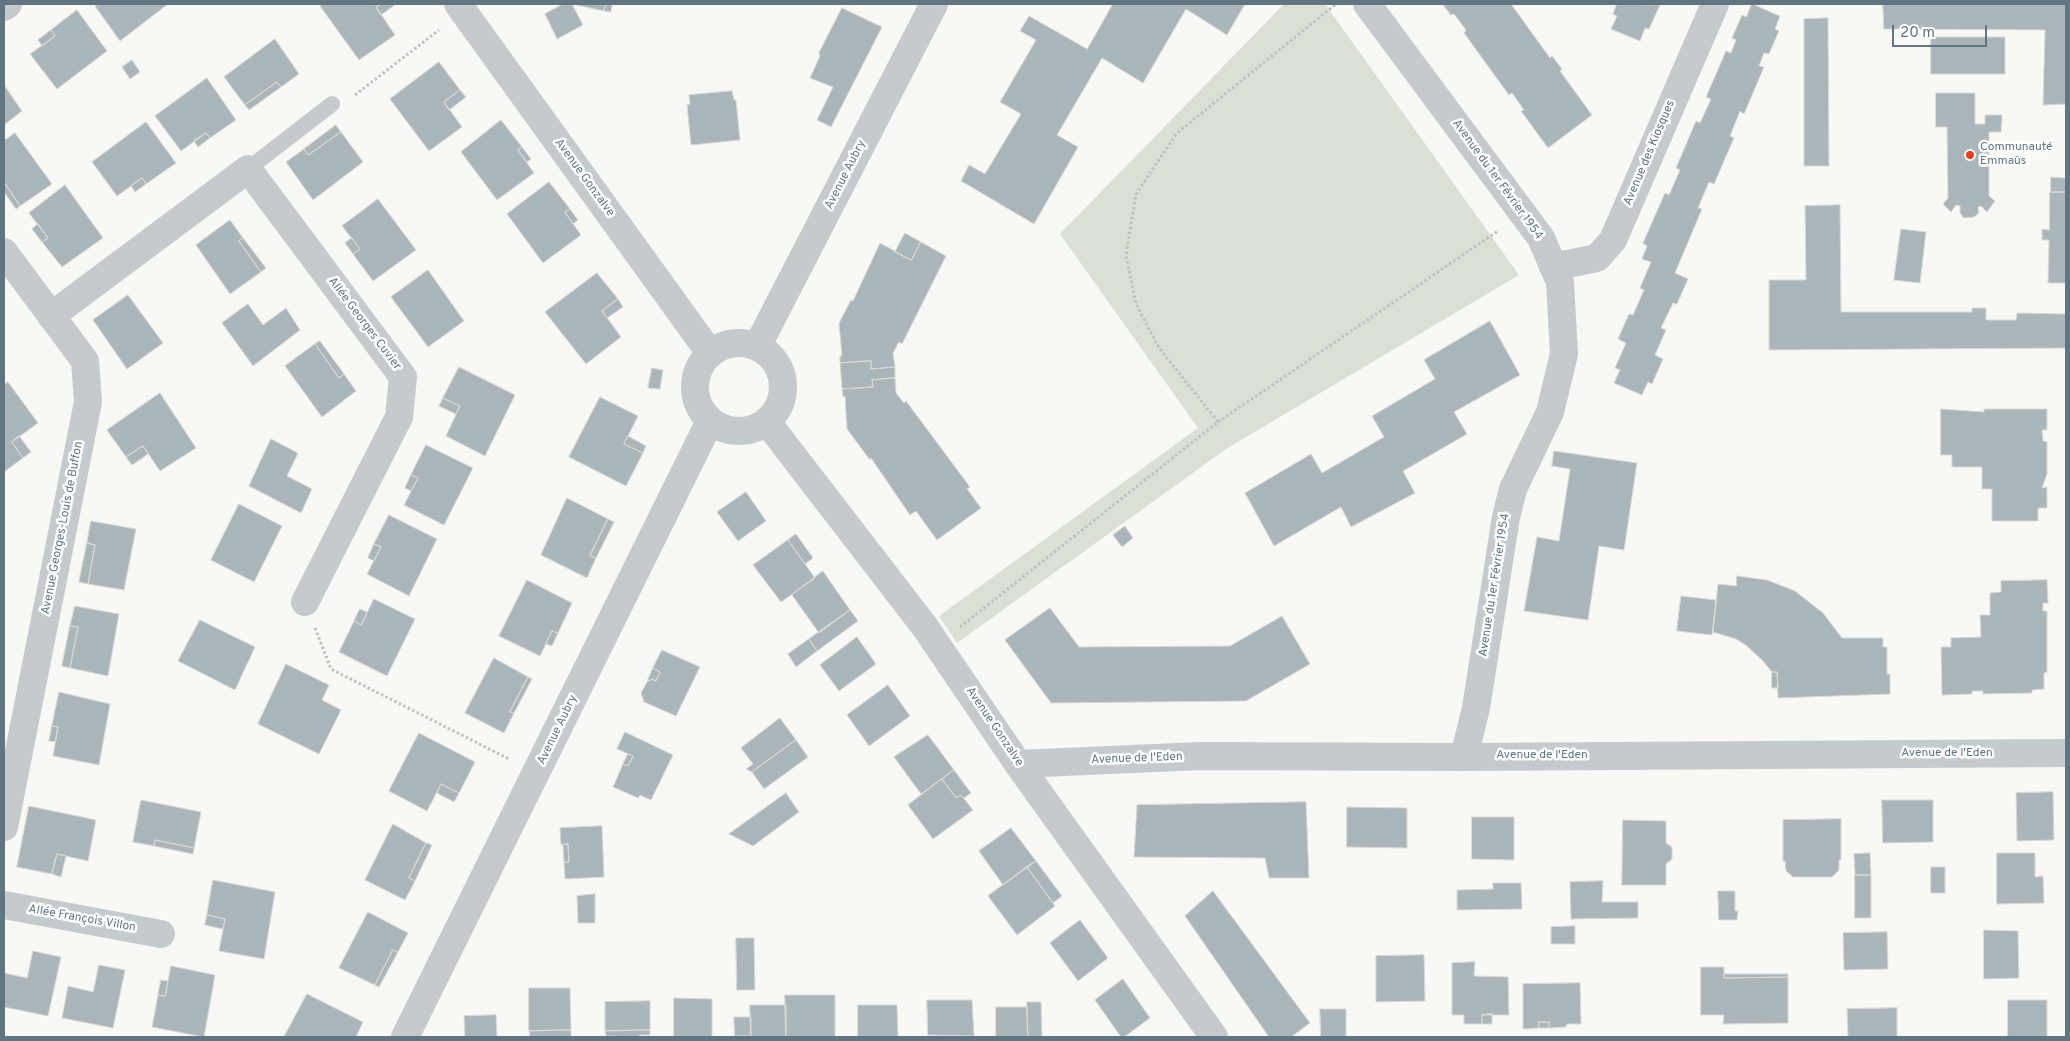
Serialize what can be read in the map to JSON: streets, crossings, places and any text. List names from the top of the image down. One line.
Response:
{"streets":{"street":["Avenue des Kiosques","Avenue Aubry","Avenue Gonzalve","Avenue du 1er Février 1954","Allée Georges Cuvier","Avenue Georges-Louis de Buffon","Avenue de l'Eden","Allée François Villon"]},"crossings":[["Avenue des Kiosques","Avenue du 1er Février 1954"],["Avenue Aubry","Avenue Gonzalve"],["Avenue Gonzalve","Avenue de l'Eden"],["Avenue du 1er Février 1954","Avenue de l'Eden"]],"places":["Communauté Emmaüs"],"scale_bar":"20 m"}
